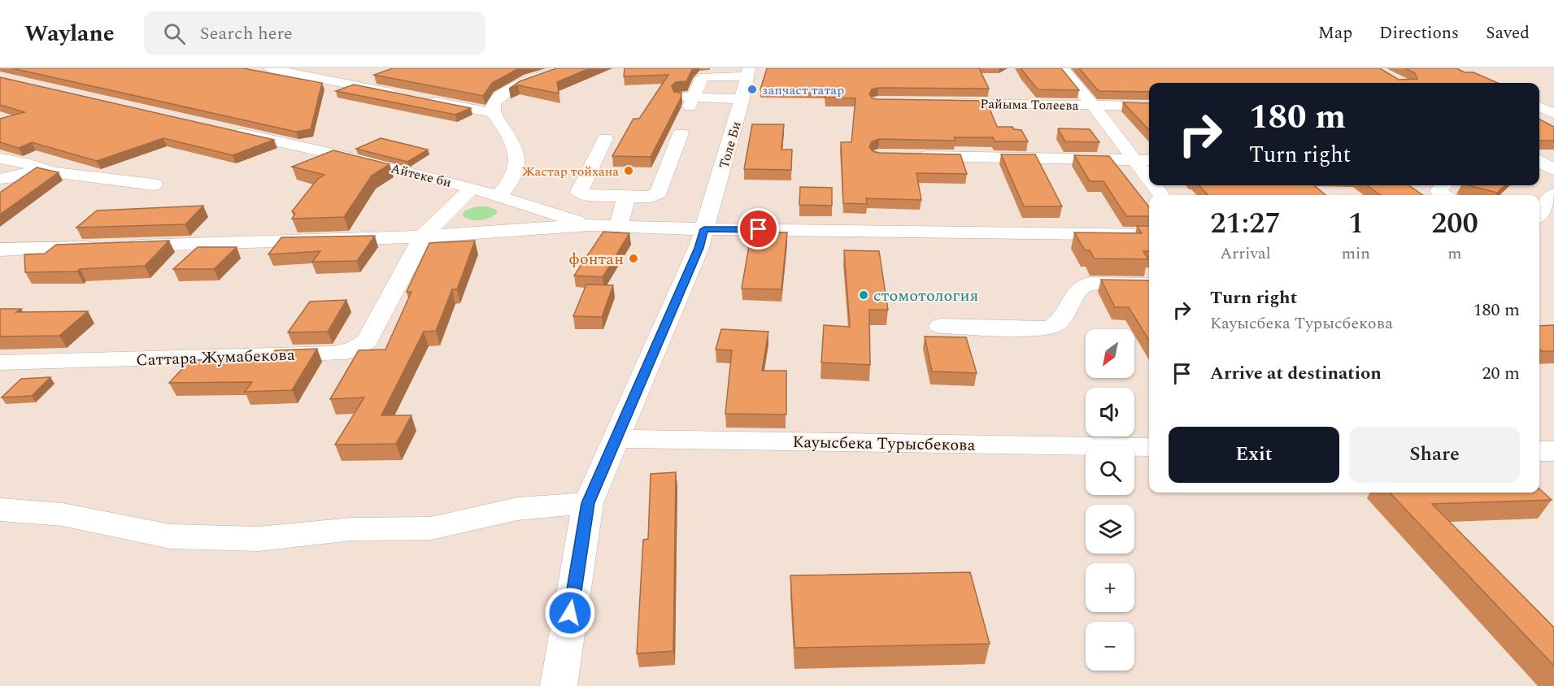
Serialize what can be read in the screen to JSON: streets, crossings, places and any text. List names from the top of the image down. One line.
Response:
{"streets":{"street":["Райыма Толеева","Толе Би","Айтеке би","Саттара Жумабекова","Кауысбека Турысбекова"]},"crossings":[["Толе Би","Кауысбека Турысбекова"],["Айтеке би","Саттара Жумабекова"]],"places":["запчаст татар","Жастар тойхана","фонтан","стомотология"],"north":"bottom left","page":{"header":"Waylane","search":"Search here","nav":["Map","Directions","Saved"],"turn":["180 m","Turn right"],"eta":["21:27","Arrival","1","min","200","m"],"list":[{"name":"Turn right","note":"Кауысбека Турысбекова","value":"180 m"},{"name":"Arrive at destination","value":"20 m"}],"map_buttons":["+","−"],"buttons":["Exit","Share"]}}
